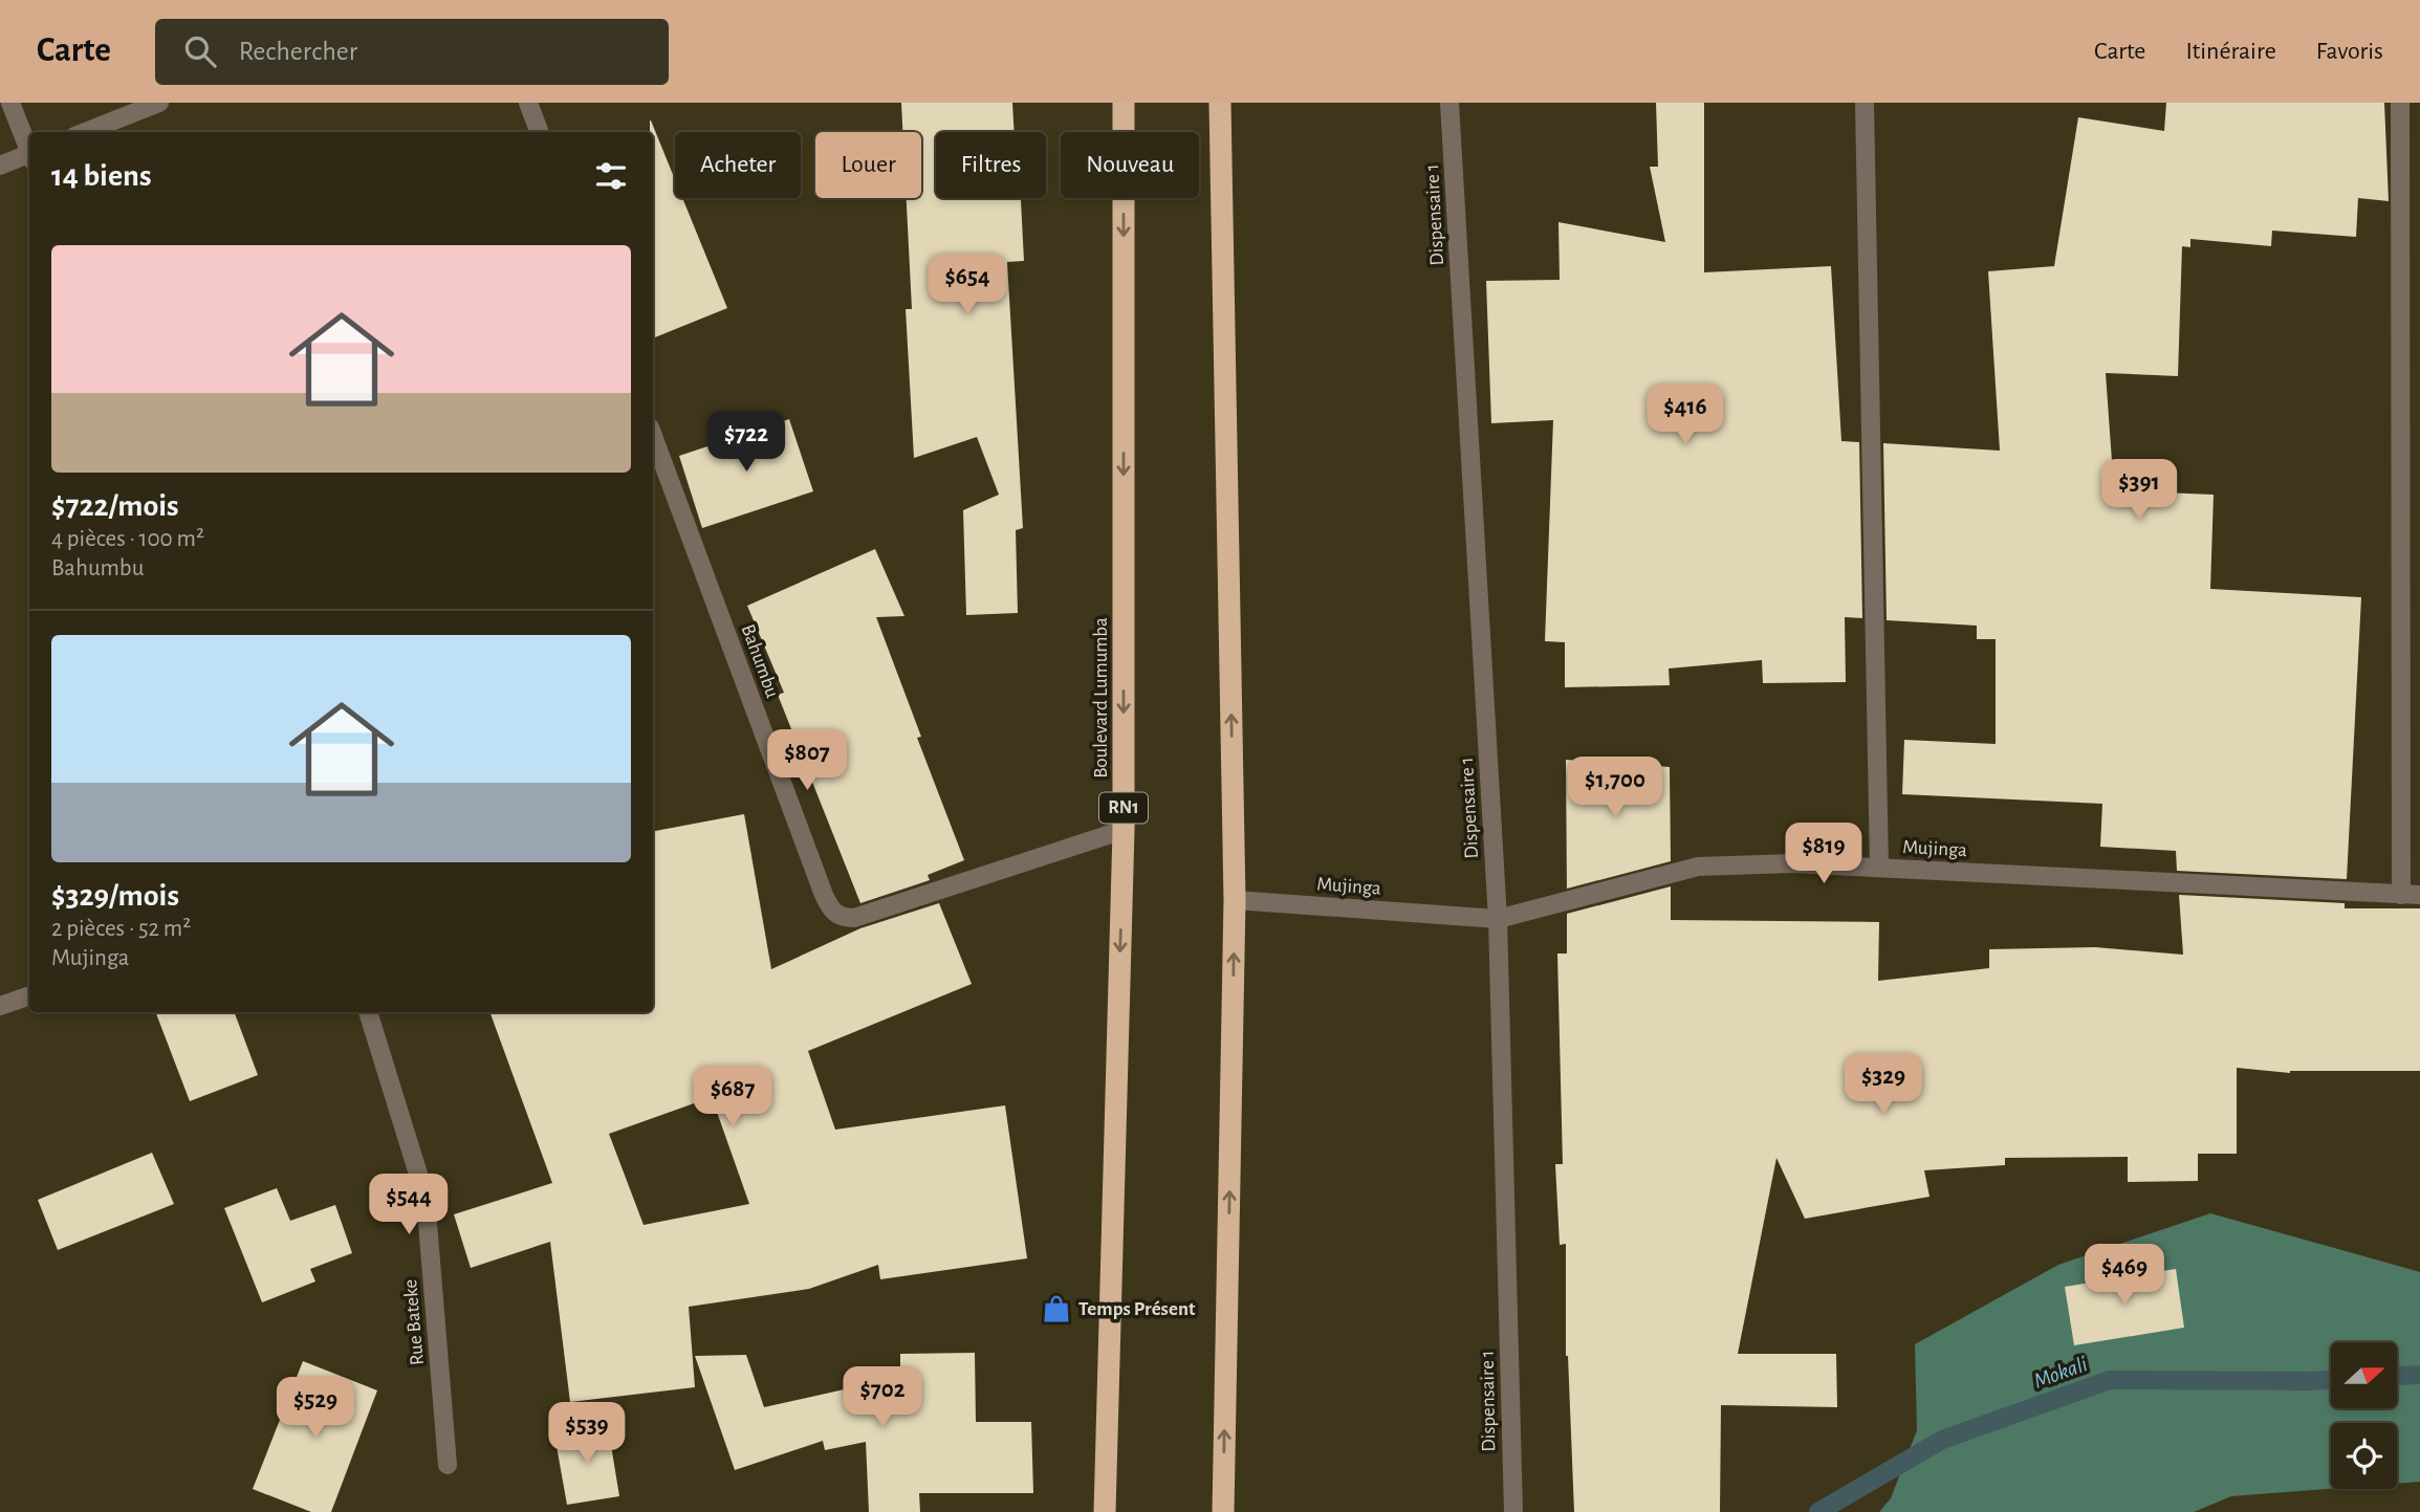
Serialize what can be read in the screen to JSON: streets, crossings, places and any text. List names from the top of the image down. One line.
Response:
{"streets":{"highway":["Boulevard Lumumba","RN1"],"street":["Dispensaire 1","Bahumbu","Mujinga","Rue Bateke"]},"crossings":[["Dispensaire 1","Mujinga"],["Bahumbu","Boulevard Lumumba"]],"water":["Mokali"],"places":{"shop":["Temps Présent"]},"north":"right","page":{"header":"Carte","search":"Rechercher","nav":["Carte","Itinéraire","Favoris"],"chip":["Acheter","Louer","Filtres","Nouveau"],"heading":"14 biens","list":[{"name":"$722/mois","note":"4 pièces · 100 m² · Bahumbu"},{"name":"$329/mois","note":"2 pièces · 52 m² · Mujinga"}],"price":["$654","$416","$722","$391","$807","$1,700","$819","$329","$687","$544","$469","$702","$529","$539"]}}
